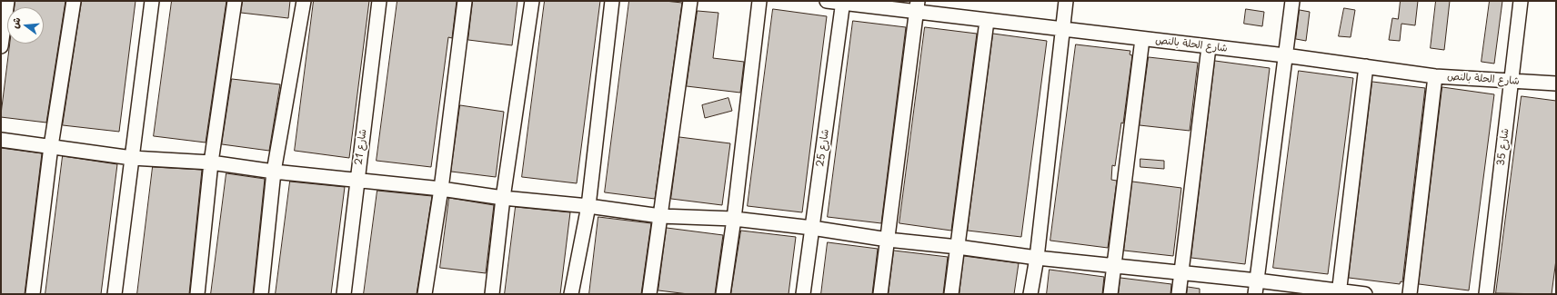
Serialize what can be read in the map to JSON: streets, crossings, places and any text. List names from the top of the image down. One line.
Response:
{"streets":{"street":["شارع الحلة بالنص","شارع 21","شارع 35","شارع 25"]},"crossings":[["شارع الحلة بالنص","شارع 35"],["شارع الحلة بالنص","شارع 25"]],"north":"left"}
